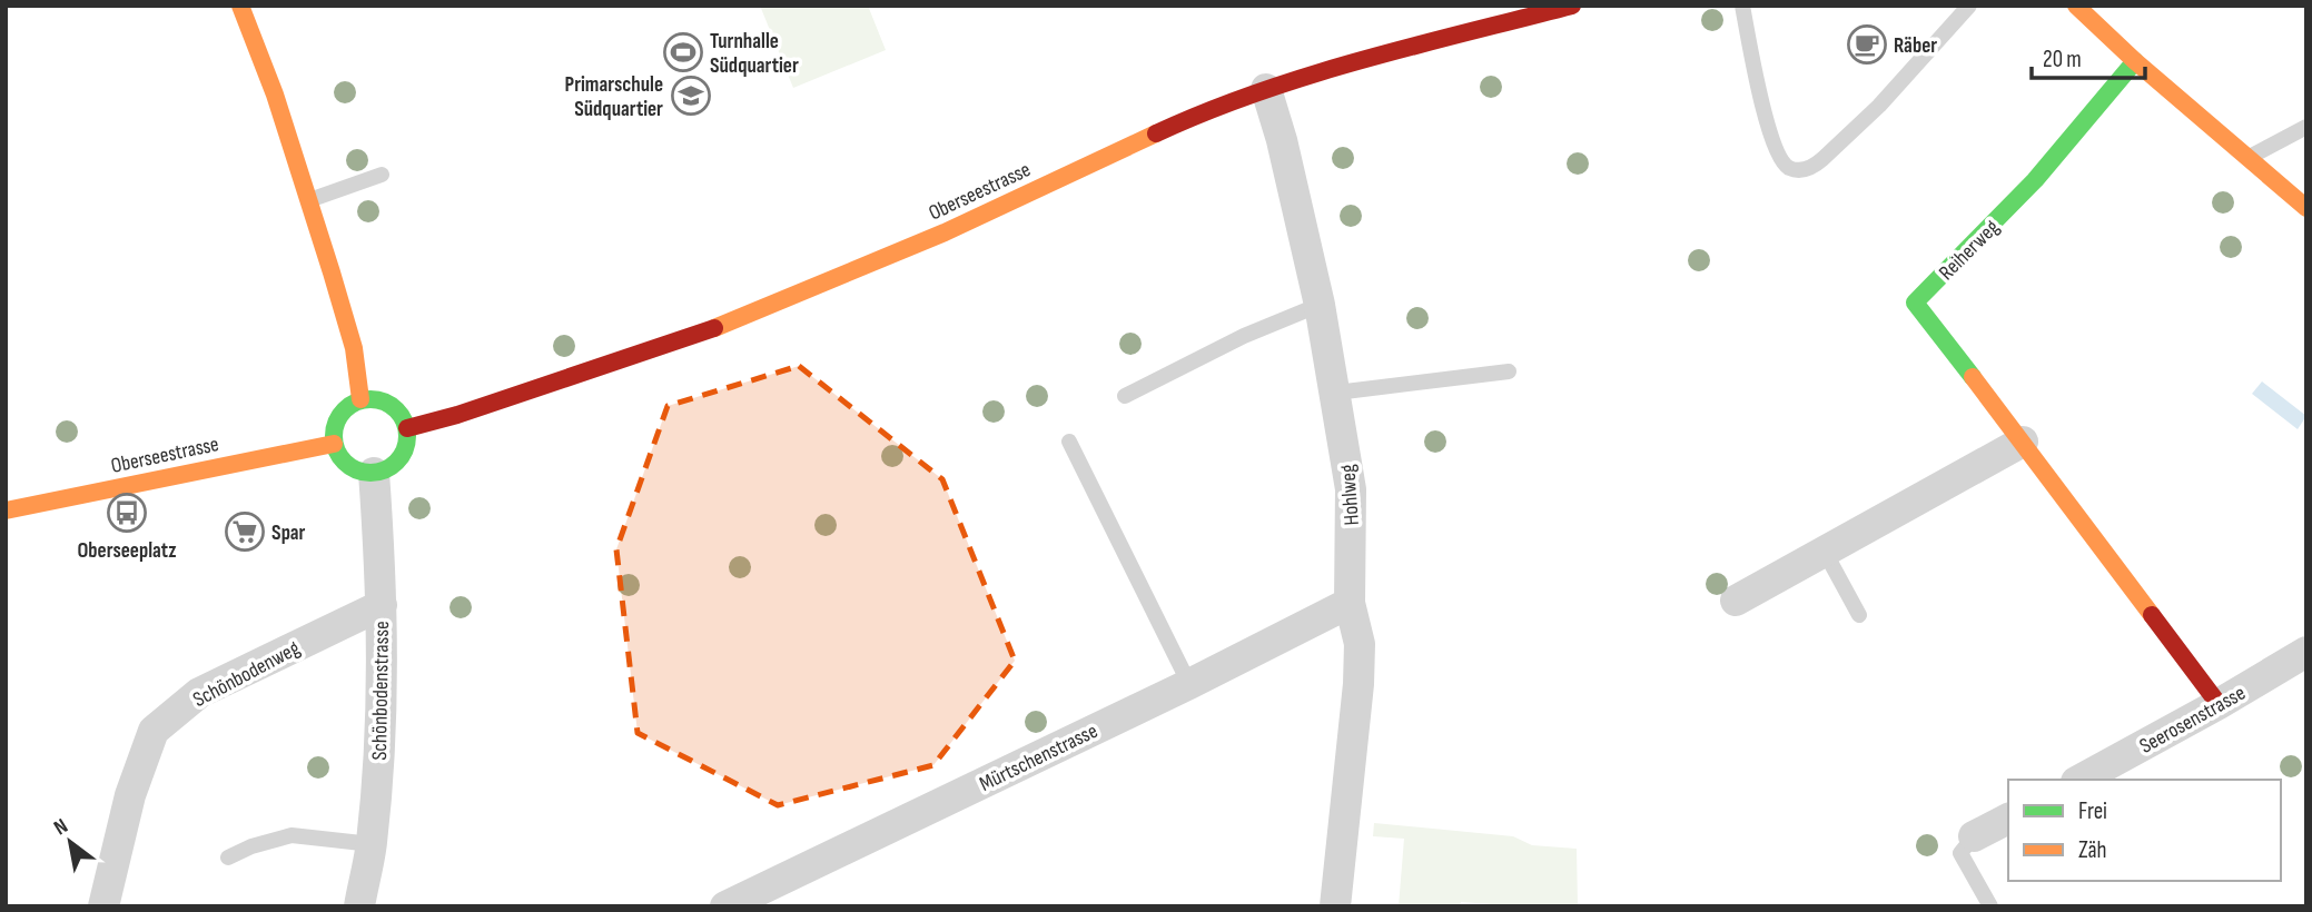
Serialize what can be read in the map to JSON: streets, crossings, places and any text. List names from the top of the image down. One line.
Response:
{"streets":{"street":["Oberseestrasse","Reiherweg","Hohlweg","Schönbodenweg","Schönbodenstrasse","Seerosenstrasse","Mürtschenstrasse"]},"crossings":[["Oberseestrasse","Hohlweg"],["Oberseestrasse","Schönbodenstrasse"],["Reiherweg","Seerosenstrasse"],["Hohlweg","Mürtschenstrasse"],["Schönbodenweg","Schönbodenstrasse"]],"places":{"cafe":["Räber"],"sports":["Turnhalle Südquartier"],"school or university":["Primarschule Südquartier"],"bus stop":["Oberseeplatz"],"supermarket":["Spar"]},"legend":["Frei","Zäh"],"scale_bar":"20 m","north":"top left"}
